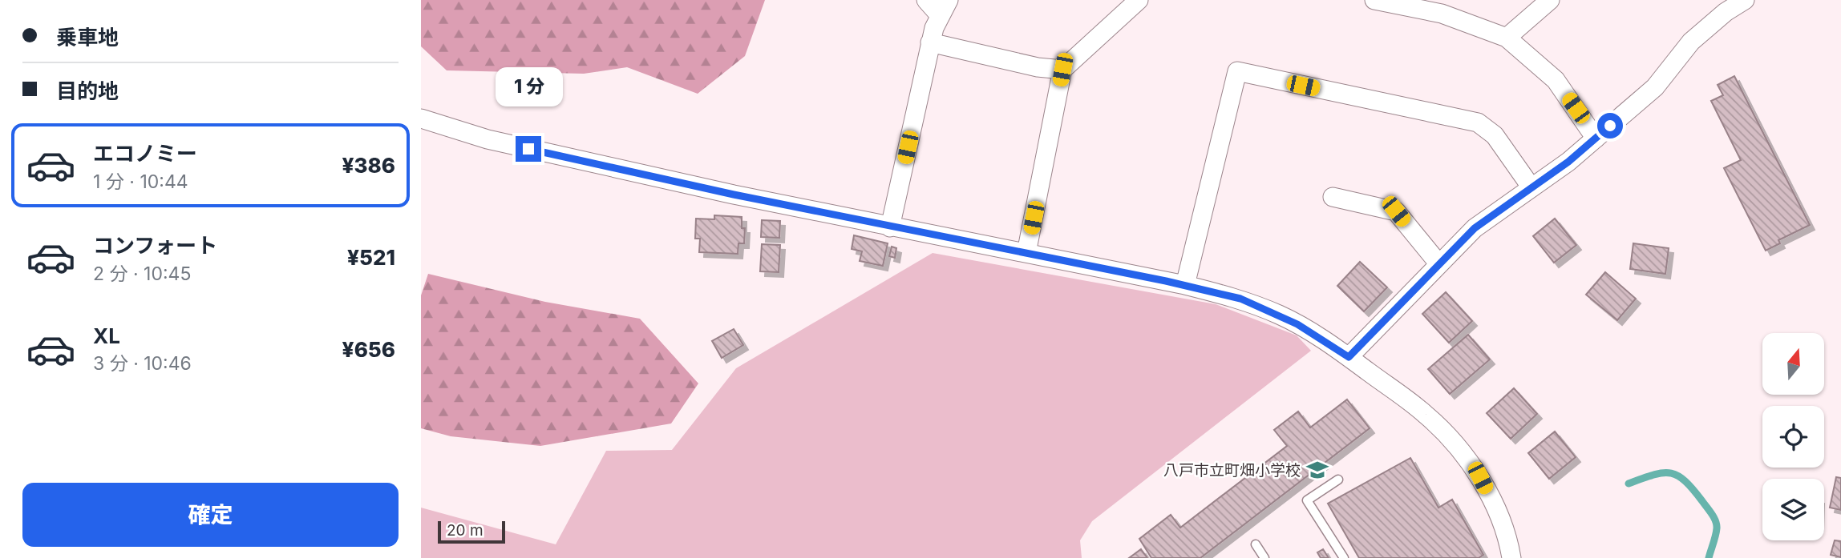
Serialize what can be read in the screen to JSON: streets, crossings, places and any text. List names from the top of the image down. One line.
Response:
{"places":{"school or university":["八戸市立町畑小学校"]},"scale_bar":"20 m","north":"top","page":{"banner":["乗車地","目的地"],"bubble":"1 分","list":[{"name":"エコノミー","note":"1 分 · 10:44","value":"¥386"},{"name":"コンフォート","note":"2 分 · 10:45","value":"¥521"},{"name":"XL","note":"3 分 · 10:46","value":"¥656"}],"buttons":"確定","scale":"20 m"}}
